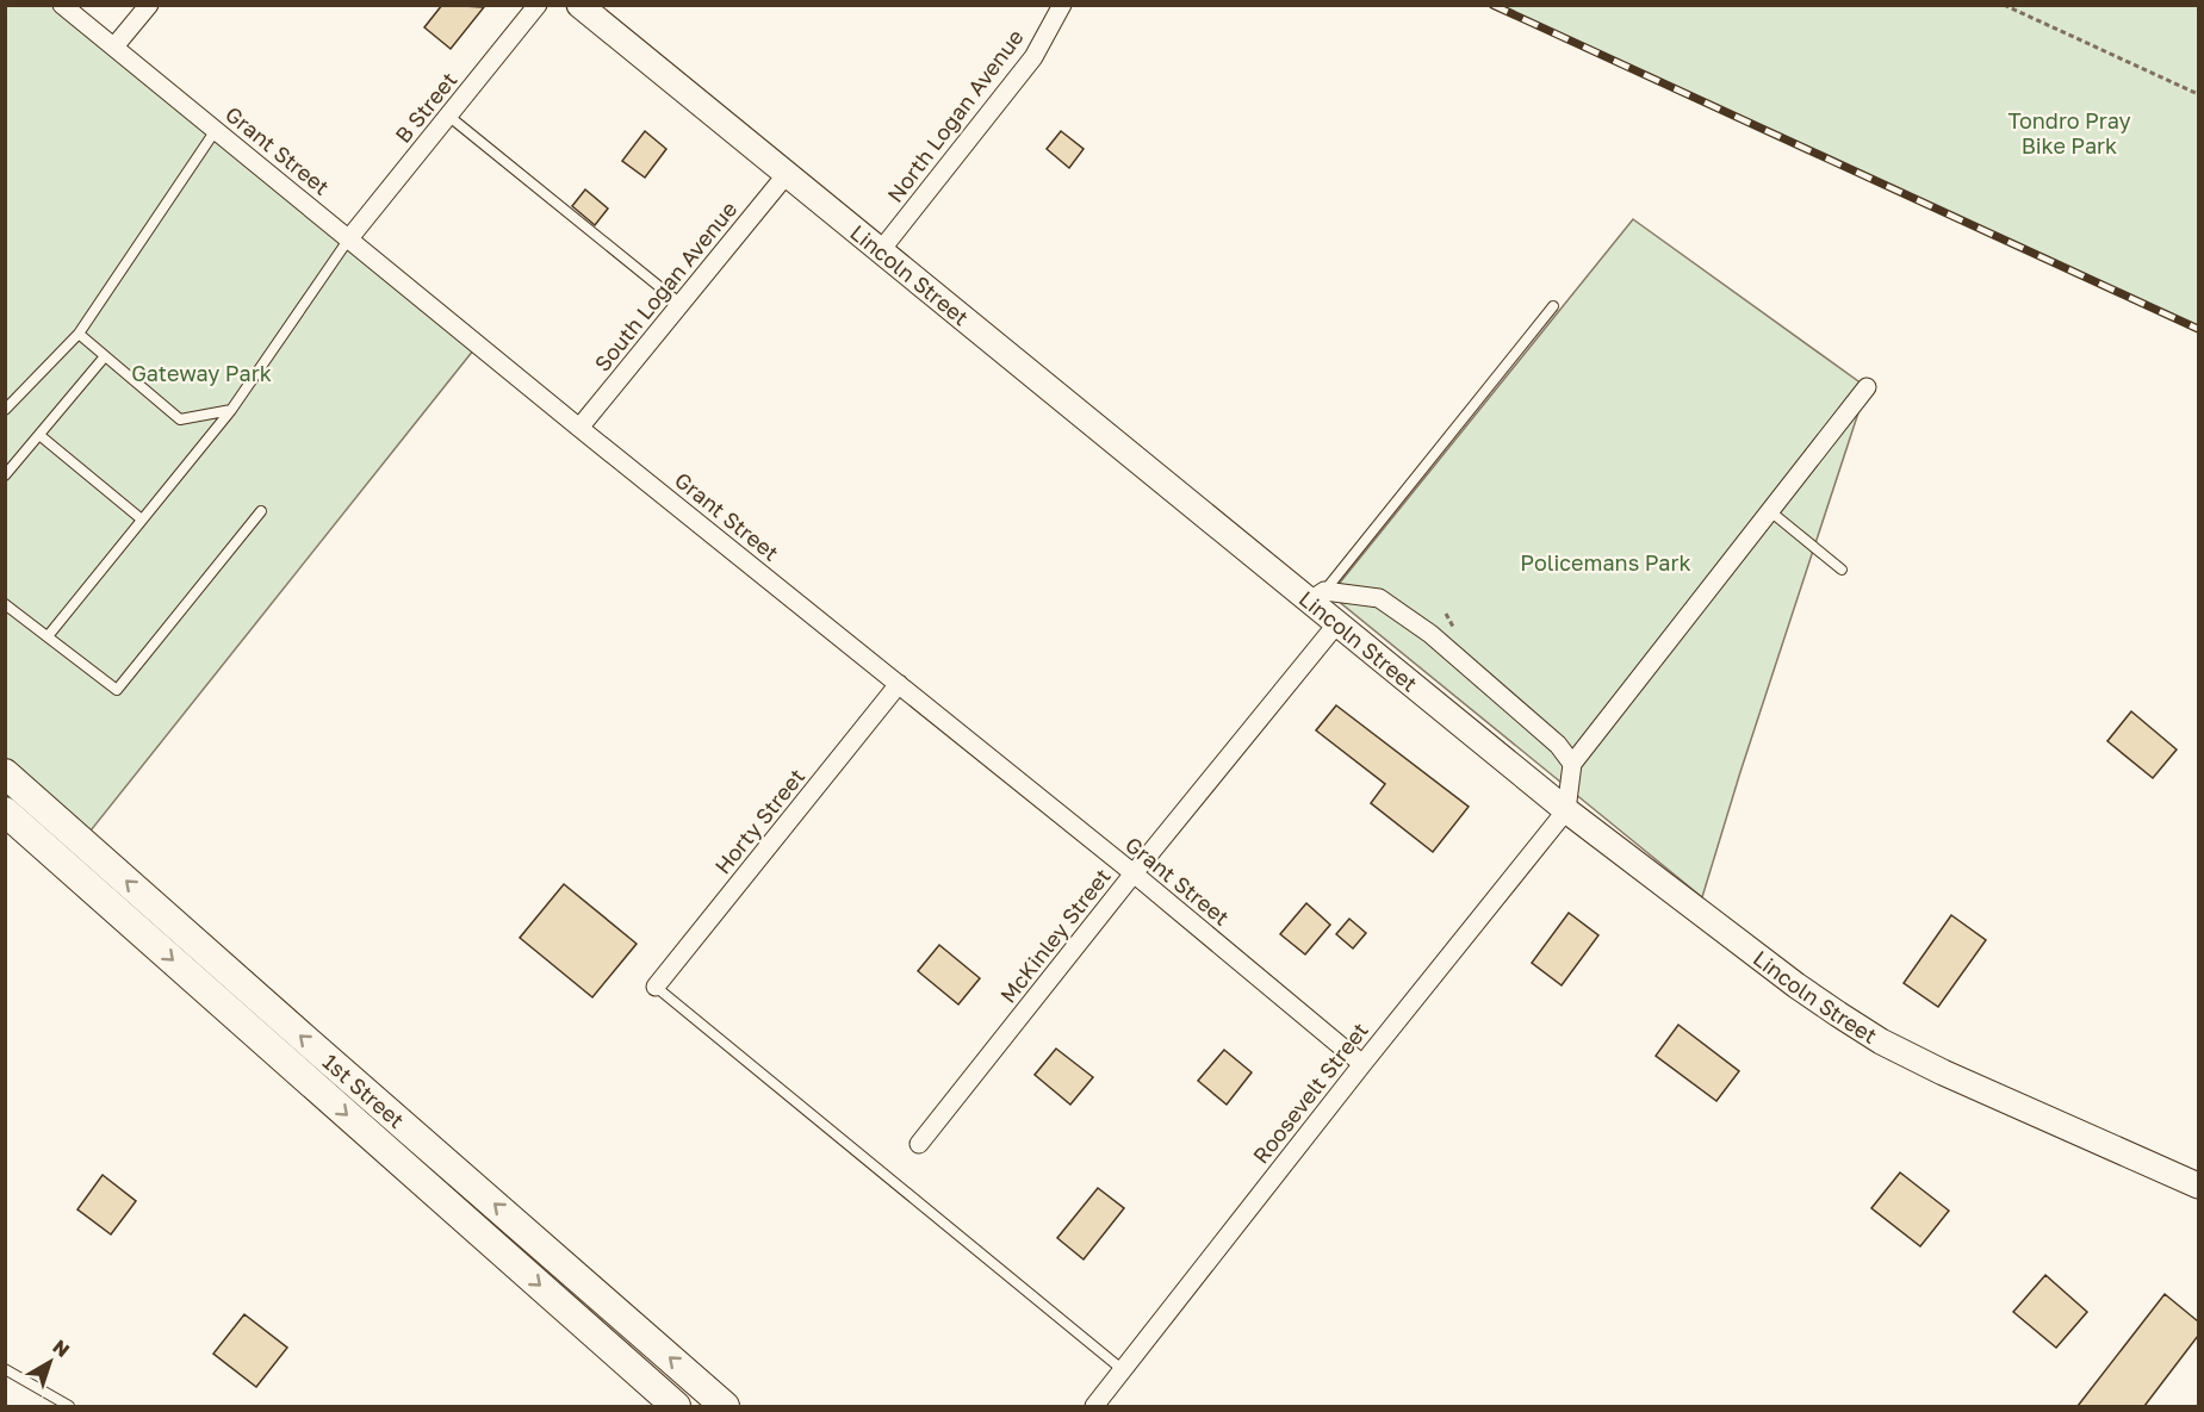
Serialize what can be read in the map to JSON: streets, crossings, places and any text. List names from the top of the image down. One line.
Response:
{"streets":{"main road":["Lincoln Street","1st Street"],"street":["B Street","North Logan Avenue","Grant Street","South Logan Avenue","Horty Street","McKinley Street","Roosevelt Street"]},"crossings":[["B Street","Grant Street"],["North Logan Avenue","Lincoln Street"],["Grant Street","South Logan Avenue"],["Grant Street","Horty Street"],["Grant Street","McKinley Street"],["Grant Street","Roosevelt Street"],["Lincoln Street","South Logan Avenue"],["Lincoln Street","McKinley Street"],["Lincoln Street","Roosevelt Street"]],"parks":["Tondro Pray Bike Park","Gateway Park","Policemans Park"],"north":"top right"}
